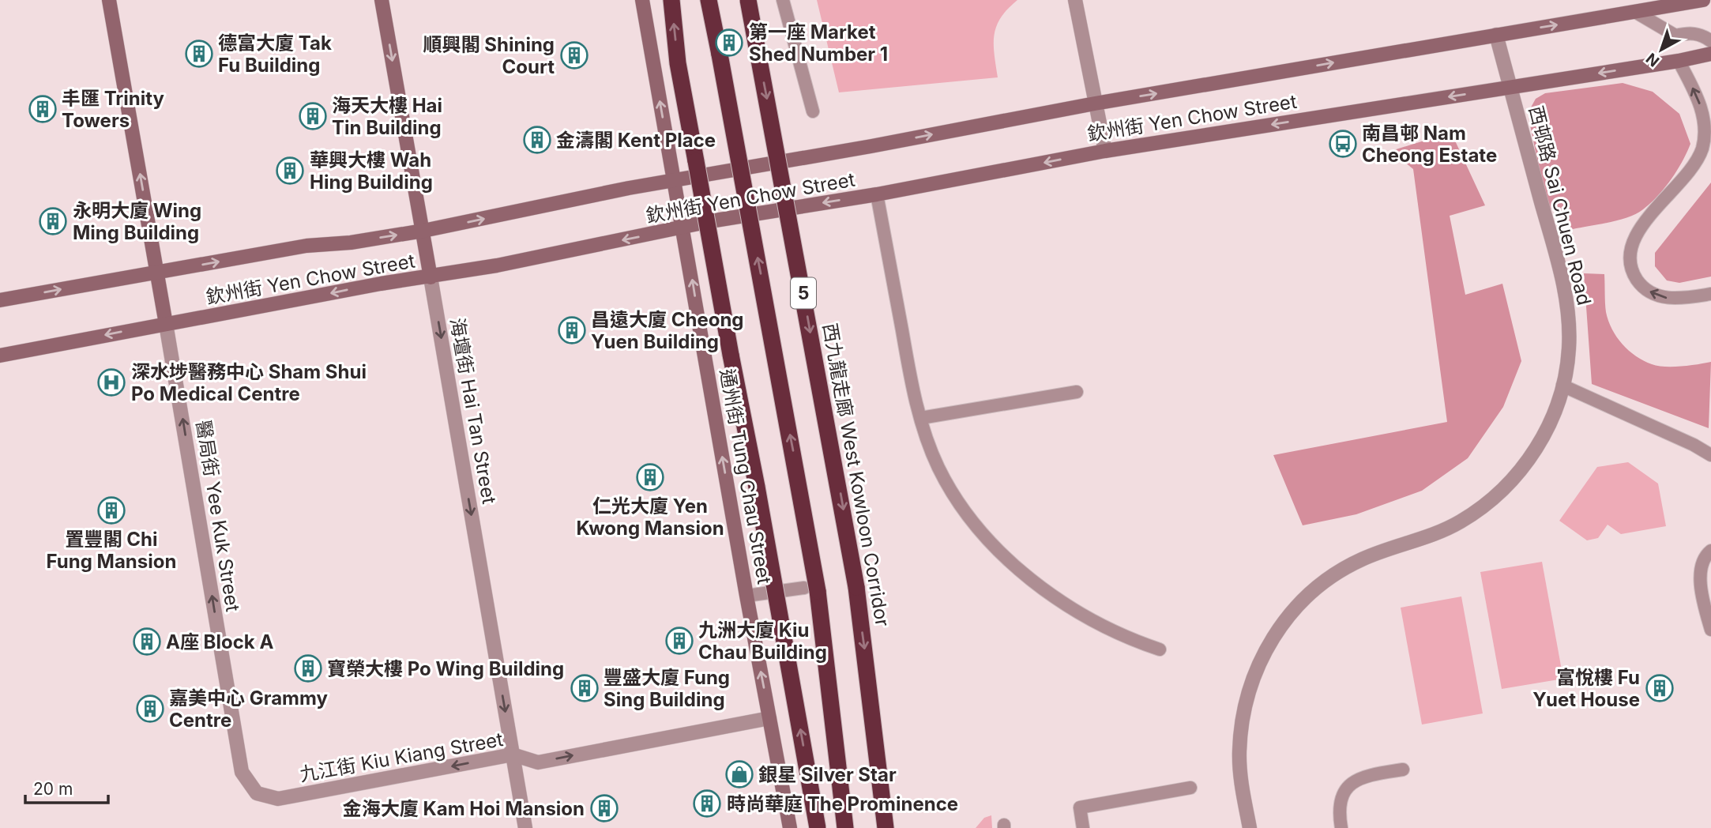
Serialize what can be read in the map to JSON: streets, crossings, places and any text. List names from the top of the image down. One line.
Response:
{"streets":{"highway":["5","西九龍走廊 West Kowloon Corridor"],"main road":["欽州街 Yen Chow Street","海壇街 Hai Tan Street","通州街 Tung Chau Street","醫局街 Yee Kuk Street"],"street":["西邨路 Sai Chuen Road","九江街 Kiu Kiang Street"]},"crossings":[["欽州街 Yen Chow Street","西邨路 Sai Chuen Road"],["欽州街 Yen Chow Street","海壇街 Hai Tan Street"],["欽州街 Yen Chow Street","通州街 Tung Chau Street"],["欽州街 Yen Chow Street","醫局街 Yee Kuk Street"],["海壇街 Hai Tan Street","九江街 Kiu Kiang Street"],["通州街 Tung Chau Street","九江街 Kiu Kiang Street"],["醫局街 Yee Kuk Street","九江街 Kiu Kiang Street"]],"one_way":["海壇街 Hai Tan Street","通州街 Tung Chau Street","醫局街 Yee Kuk Street"],"places":{"building":["第一座 Market Shed Number 1","德富大廈 Tak Fu Building","順興閣 Shining Court","丰匯 Trinity Towers","海天大樓 Hai Tin Building","金濤閣 Kent Place","華興大樓 Wah Hing Building","永明大廈 Wing Ming Building","昌遠大廈 Cheong Yuen Building","仁光大廈 Yen Kwong Mansion","置豐閣 Chi Fung Mansion","九洲大廈 Kiu Chau Building","A座 Block A","寶榮大樓 Po Wing Building","豐盛大廈 Fung Sing Building","富悅樓 Fu Yuet House","嘉美中心 Grammy Centre","時尚華庭 The Prominence","金海大廈 Kam Hoi Mansion"],"bus stop":["南昌邨 Nam Cheong Estate"],"hospital":["深水埗醫務中心 Sham Shui Po Medical Centre"],"shop":["銀星 Silver Star"]},"scale_bar":"20 m","north":"bottom left"}
